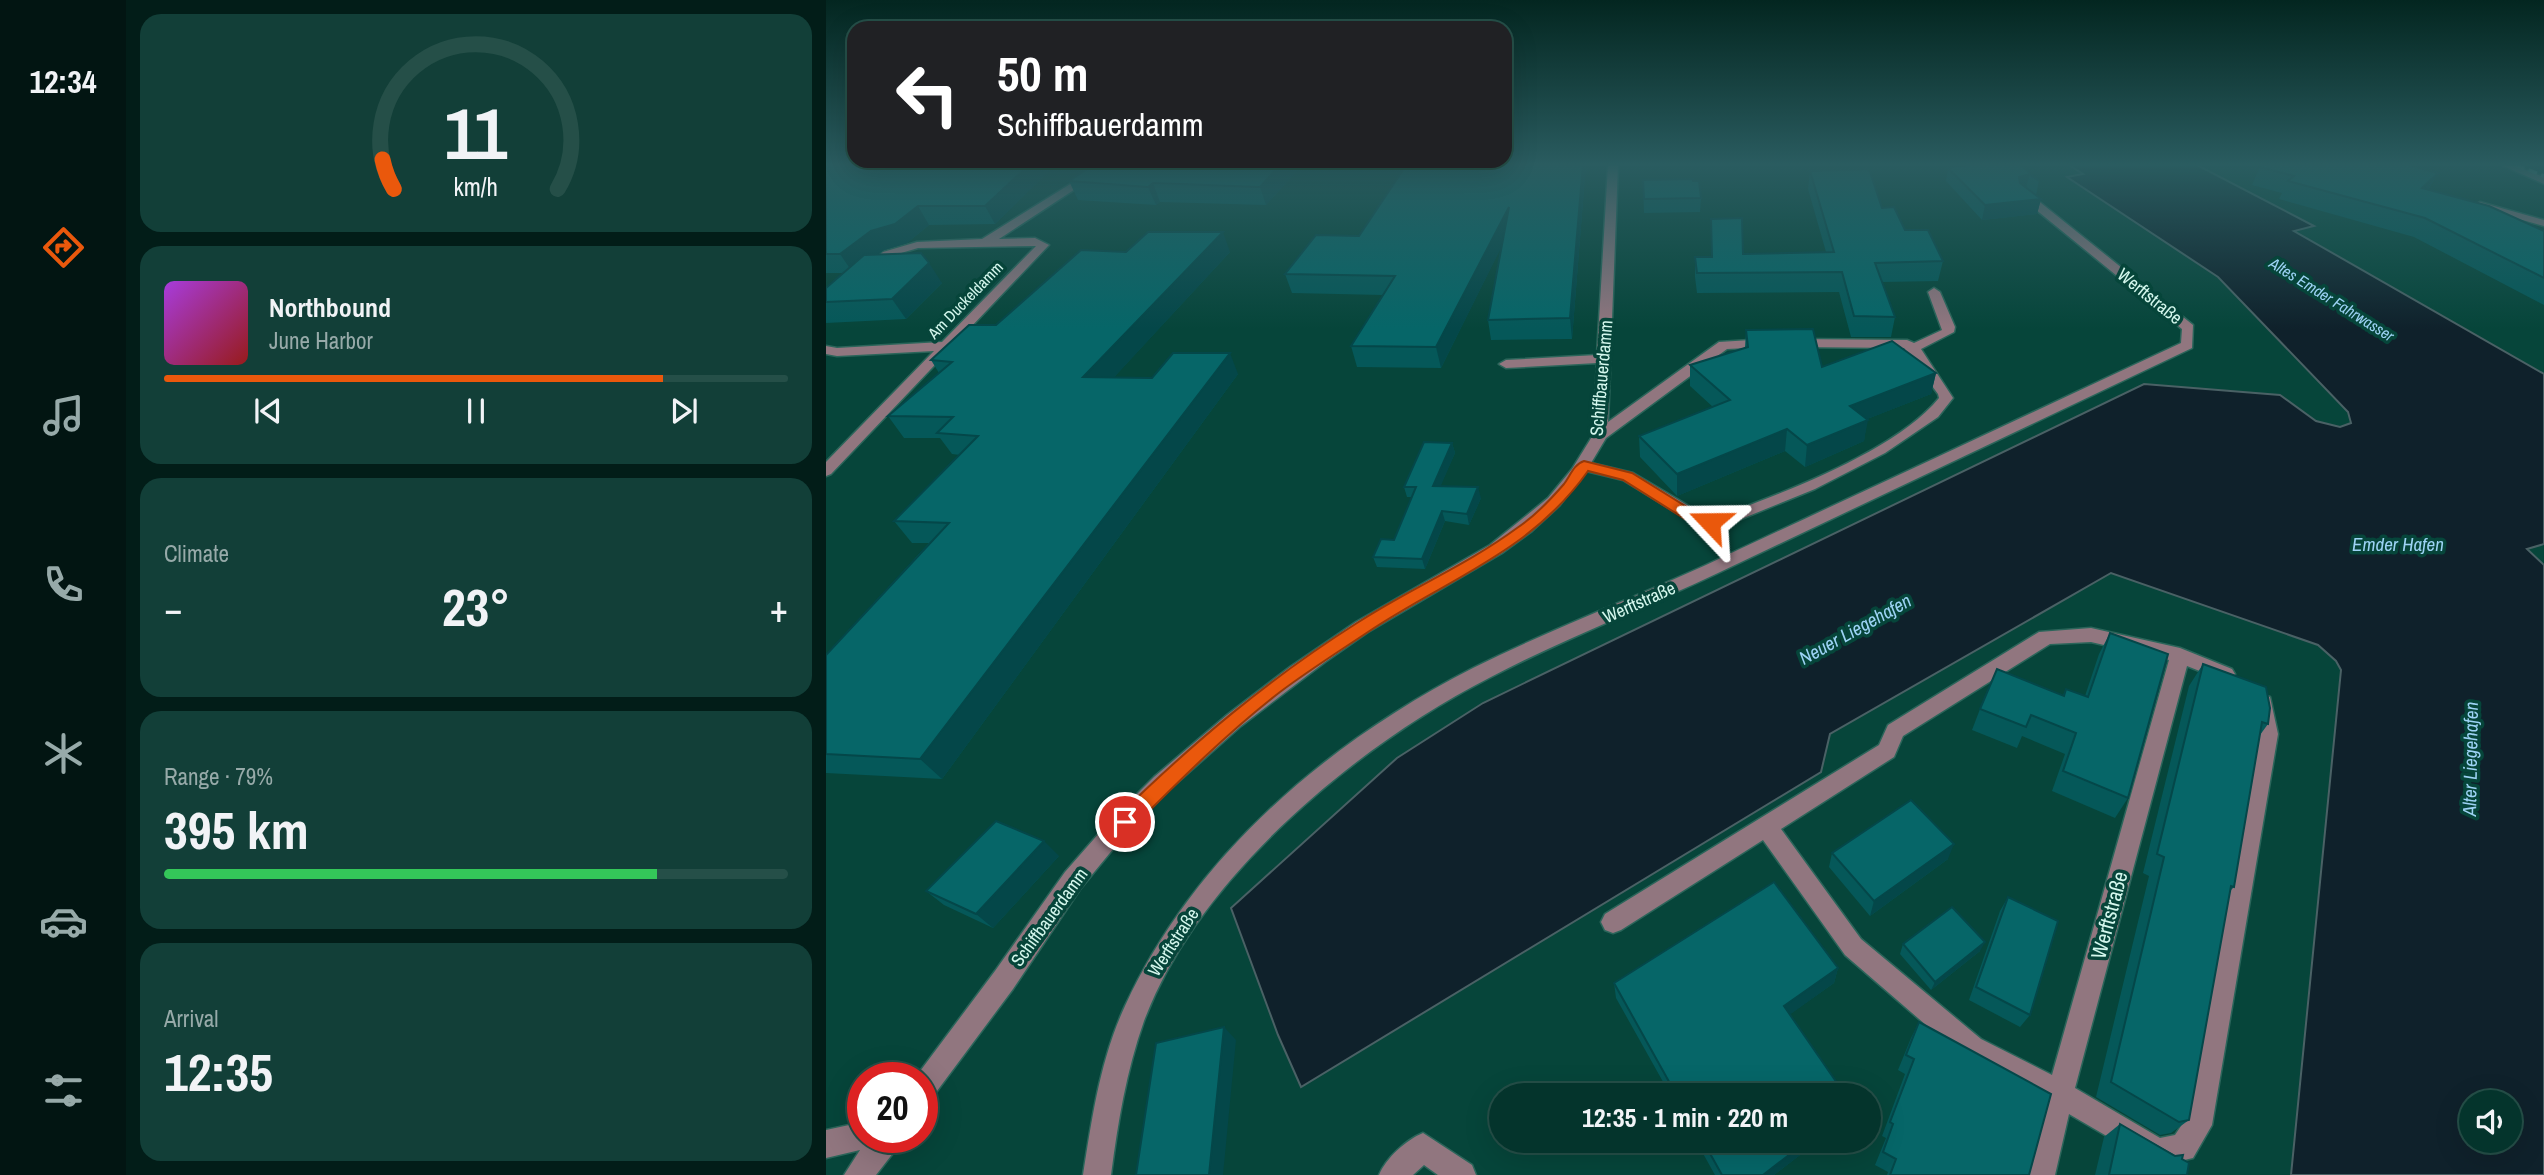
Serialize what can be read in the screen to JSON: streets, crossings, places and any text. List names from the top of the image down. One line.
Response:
{"streets":{"street":["Werftstraße","Am Duckeldamm","Schiffbauerdamm"]},"water":["Altes Emder Fahrwasser","Emder Hafen","Neuer Liegehafen","Alter Liegehafen"],"page":{"tabs":"12:34","turn":["50 m","Schiffbauerdamm"],"song":["Northbound","June Harbor"],"tile":["Climate",["Range · 79%","395 km"],["Arrival","12:35"]],"heat":["−","23°","+"],"limit":"20","trip":"12:35 · 1 min · 220 m","gauge":["11","km/h"]}}
